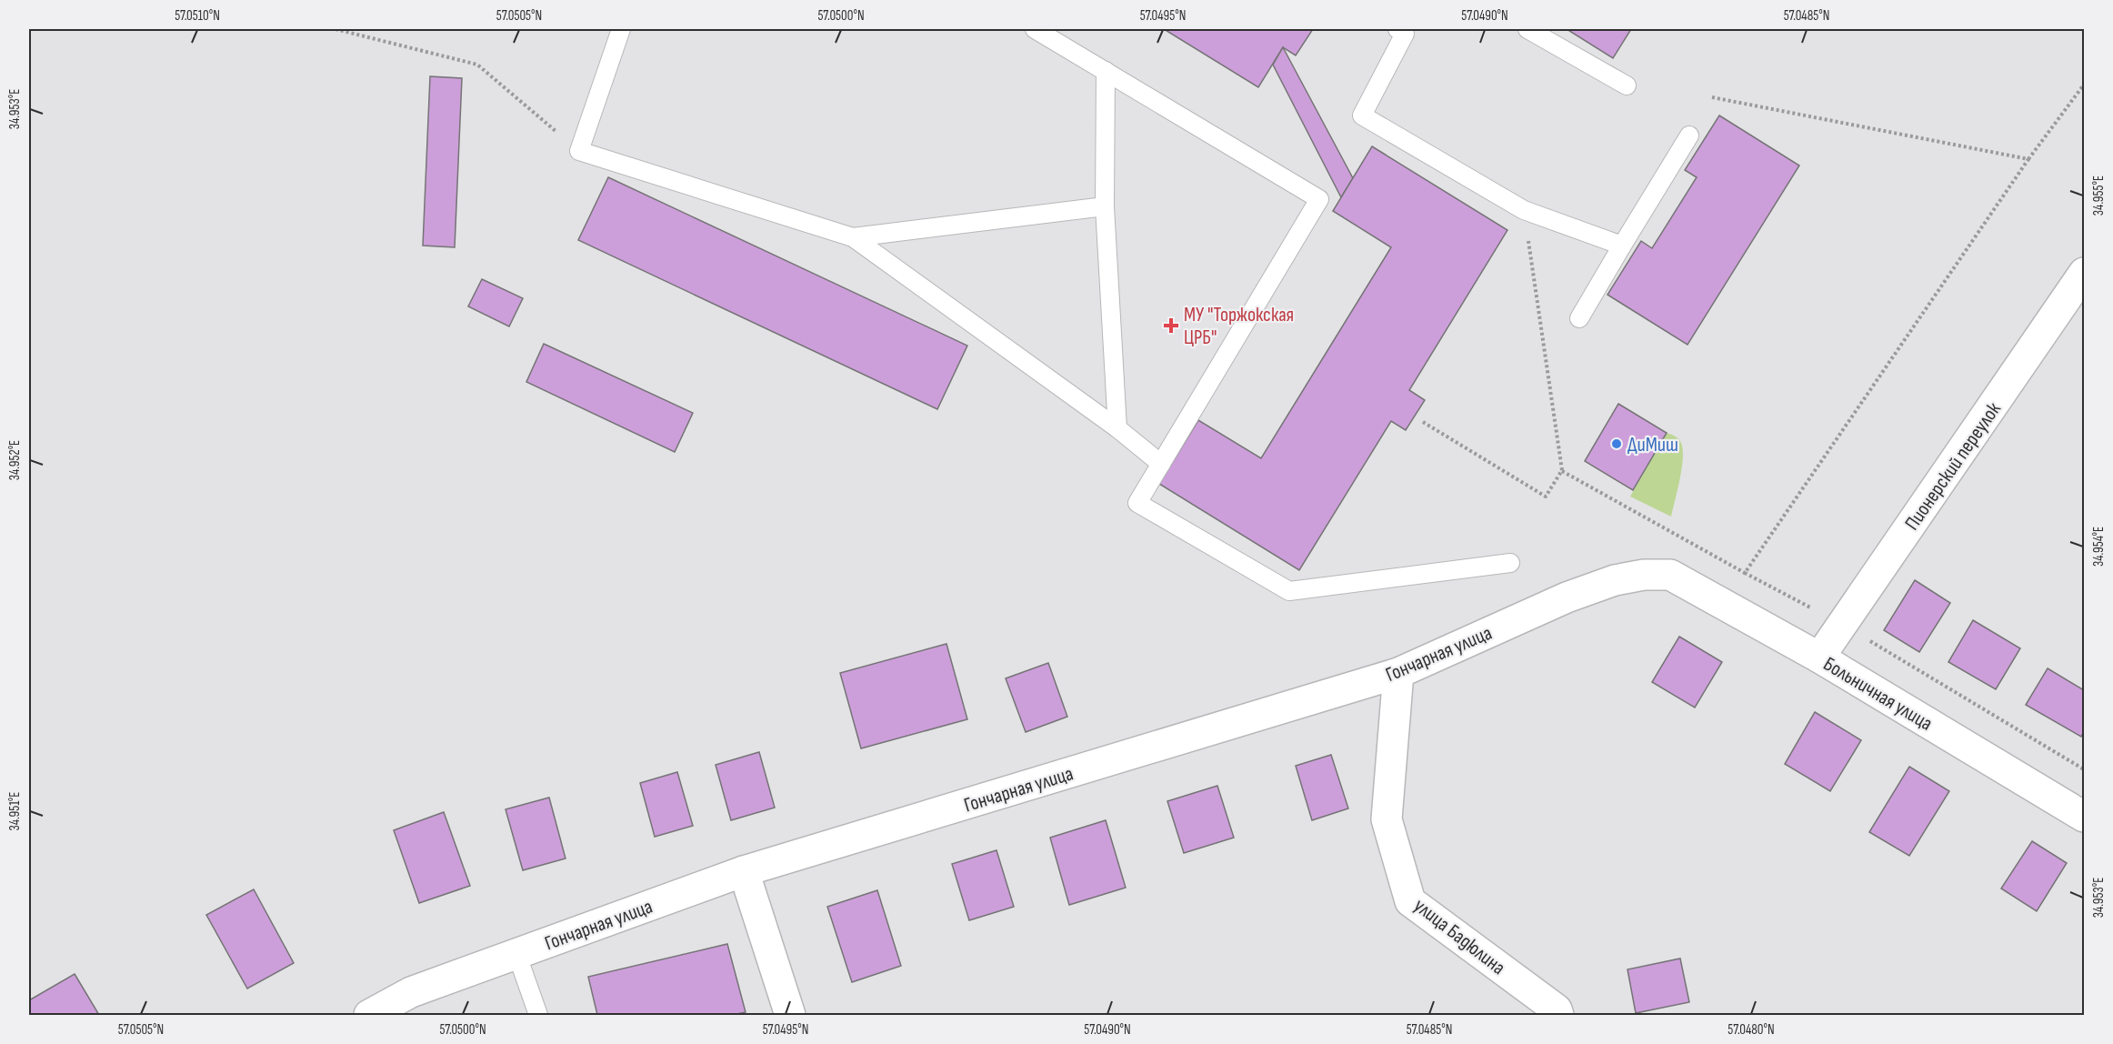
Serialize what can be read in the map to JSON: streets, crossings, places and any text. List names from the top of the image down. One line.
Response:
{"streets":{"street":["Пионерский переулок","Гончарная улица","Больничная улица","улица Бадюлина"]},"crossings":[["Пионерский переулок","Больничная улица"],["Гончарная улица","Больничная улица"],["Гончарная улица","улица Бадюлина"]],"places":{"health":["МУ \"Торжокская ЦРБ\""],"other":["ДиМиш"]},"coordinates":["57.0510°N","57.0505°N","57.0500°N","57.0495°N","57.0490°N","57.0485°N","34.953°E","34.955°E","34.952°E","34.954°E","34.951°E","57.0480°N"]}
